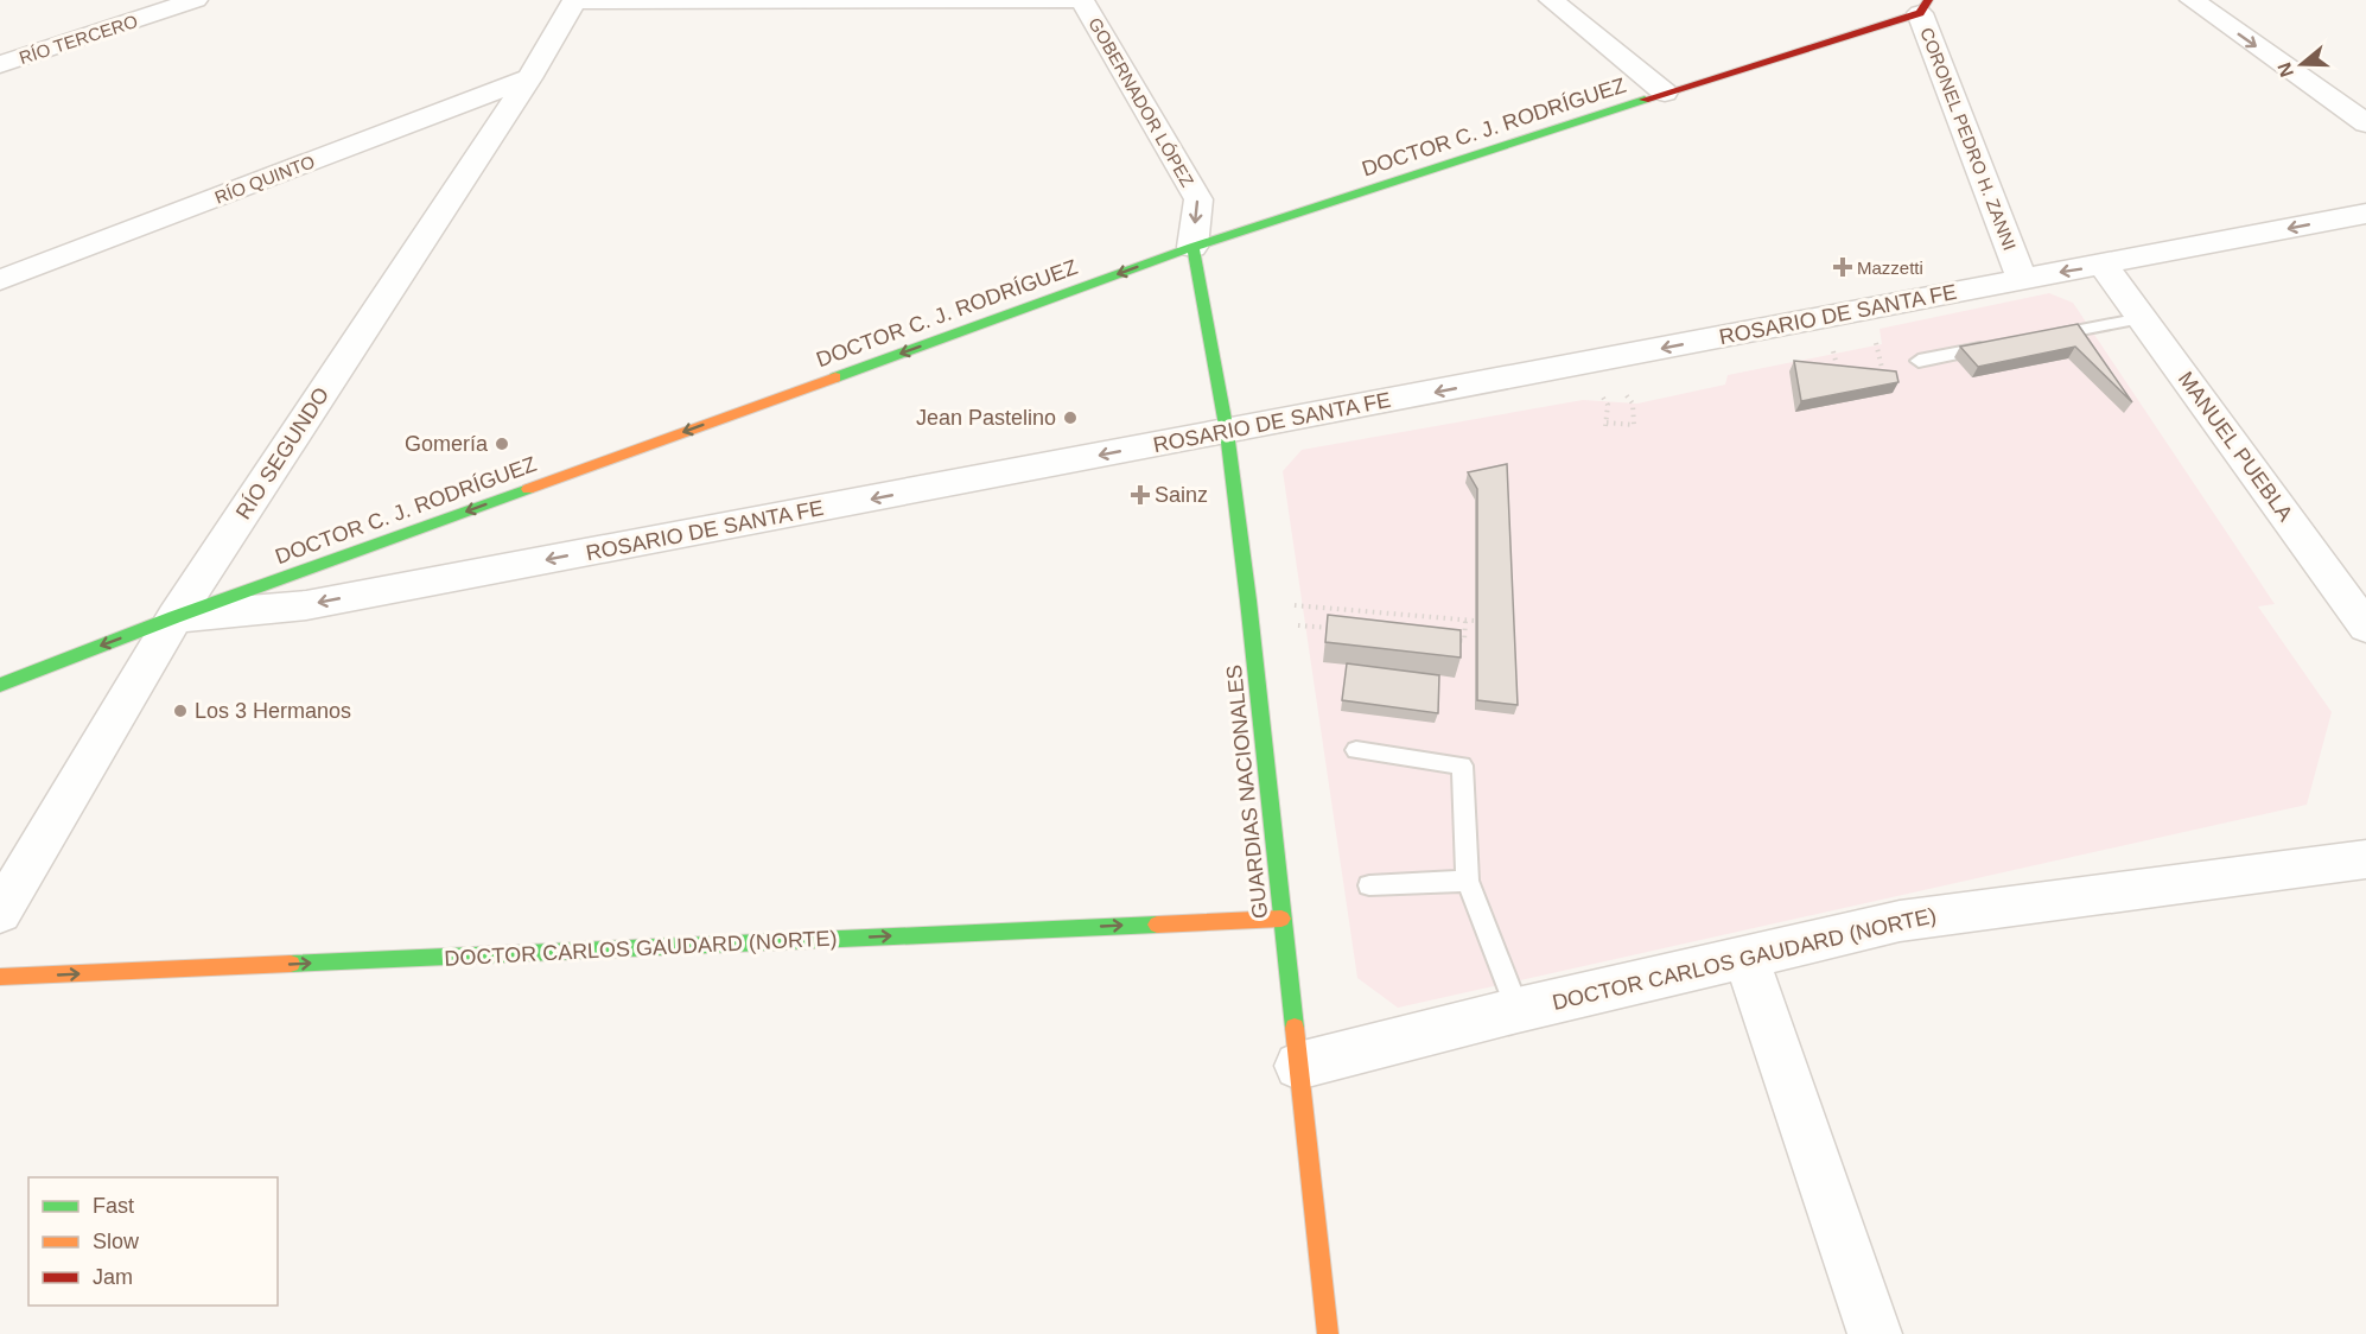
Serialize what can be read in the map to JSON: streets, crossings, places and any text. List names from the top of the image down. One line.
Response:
{"streets":{"main road":["DOCTOR C. J. RODRÍGUEZ","GUARDIAS NACIONALES","DOCTOR CARLOS GAUDARD (NORTE)"],"street":["RÍO TERCERO","GOBERNADOR LÓPEZ","CORONEL PEDRO H. ZANNI","RÍO QUINTO","ROSARIO DE SANTA FE","MANUEL PUEBLA","RÍO SEGUNDO"]},"crossings":[["GOBERNADOR LÓPEZ","DOCTOR C. J. RODRÍGUEZ"],["GOBERNADOR LÓPEZ","GUARDIAS NACIONALES"],["DOCTOR C. J. RODRÍGUEZ","CORONEL PEDRO H. ZANNI"],["DOCTOR C. J. RODRÍGUEZ","ROSARIO DE SANTA FE"],["DOCTOR C. J. RODRÍGUEZ","RÍO SEGUNDO"],["DOCTOR C. J. RODRÍGUEZ","GUARDIAS NACIONALES"],["CORONEL PEDRO H. ZANNI","ROSARIO DE SANTA FE"],["RÍO QUINTO","RÍO SEGUNDO"],["ROSARIO DE SANTA FE","MANUEL PUEBLA"],["ROSARIO DE SANTA FE","RÍO SEGUNDO"],["ROSARIO DE SANTA FE","GUARDIAS NACIONALES"],["GUARDIAS NACIONALES","DOCTOR CARLOS GAUDARD (NORTE)"]],"one_way":["GOBERNADOR LÓPEZ","DOCTOR C. J. RODRÍGUEZ","ROSARIO DE SANTA FE","DOCTOR CARLOS GAUDARD (NORTE)"],"places":{"health":["Mazzetti","Sainz"],"other":["Jean Pastelino","Gomería","Los 3 Hermanos"]},"legend":["Fast","Slow","Jam"],"north":"left"}
